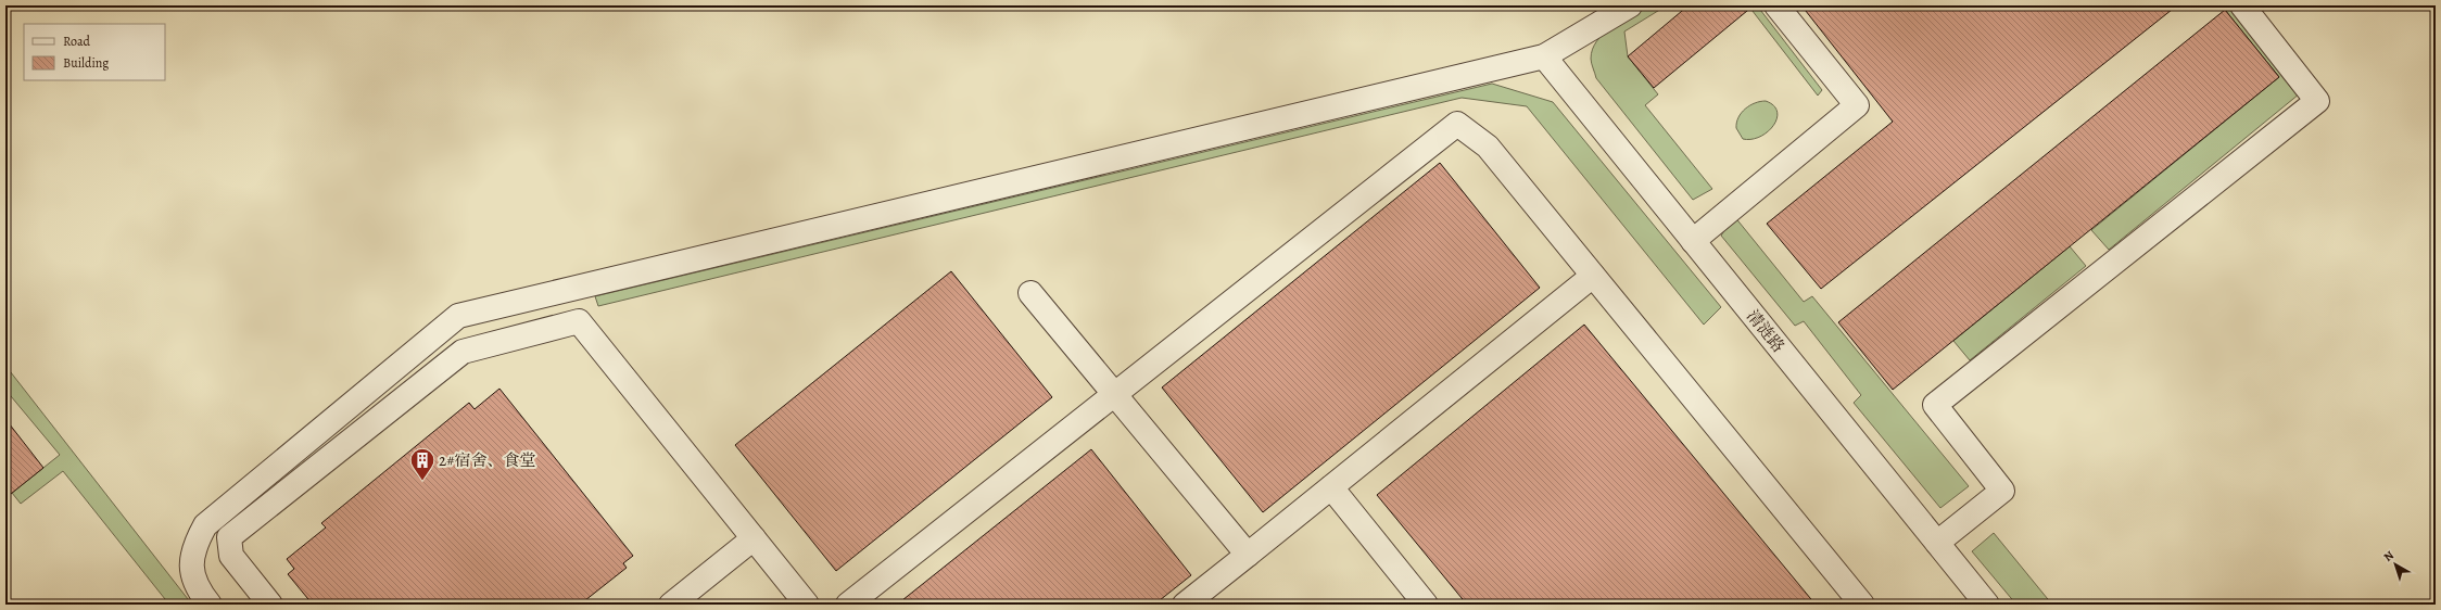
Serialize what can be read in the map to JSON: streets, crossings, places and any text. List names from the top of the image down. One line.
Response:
{"streets":{"street":["清涟路"]},"places":{"building":["2#宿舍、食堂"]},"legend":["Road","Building"],"north":"top left"}
